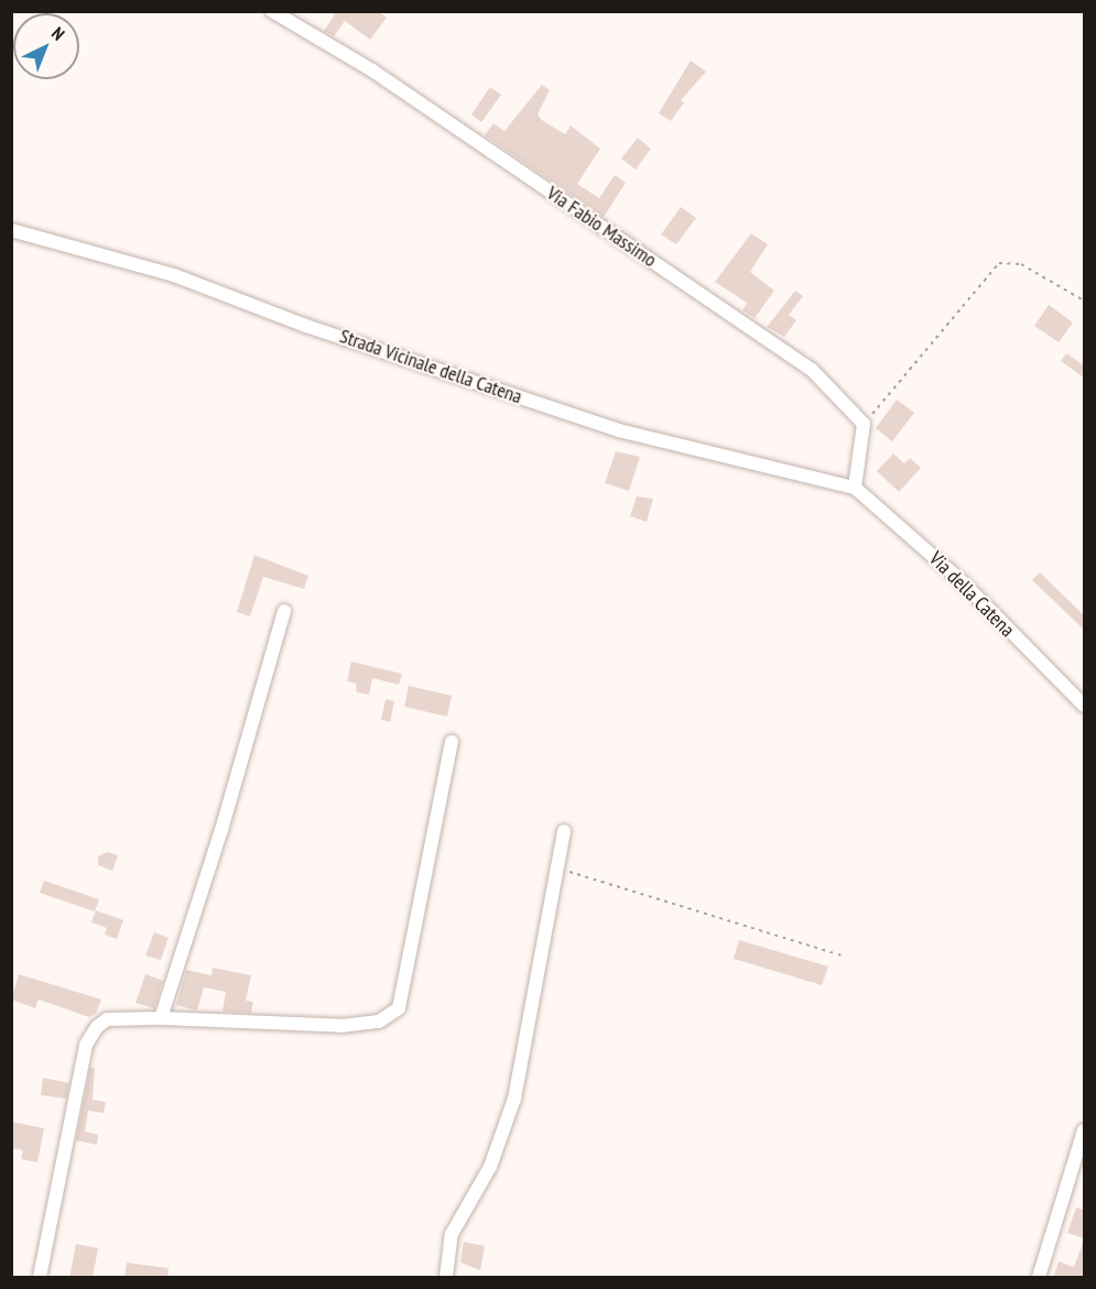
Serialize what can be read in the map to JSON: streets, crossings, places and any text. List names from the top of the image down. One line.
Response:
{"streets":{"street":["Via Fabio Massimo","Strada Vicinale della Catena","Via della Catena"]},"crossings":[["Strada Vicinale della Catena","Via della Catena"]],"north":"top right"}
